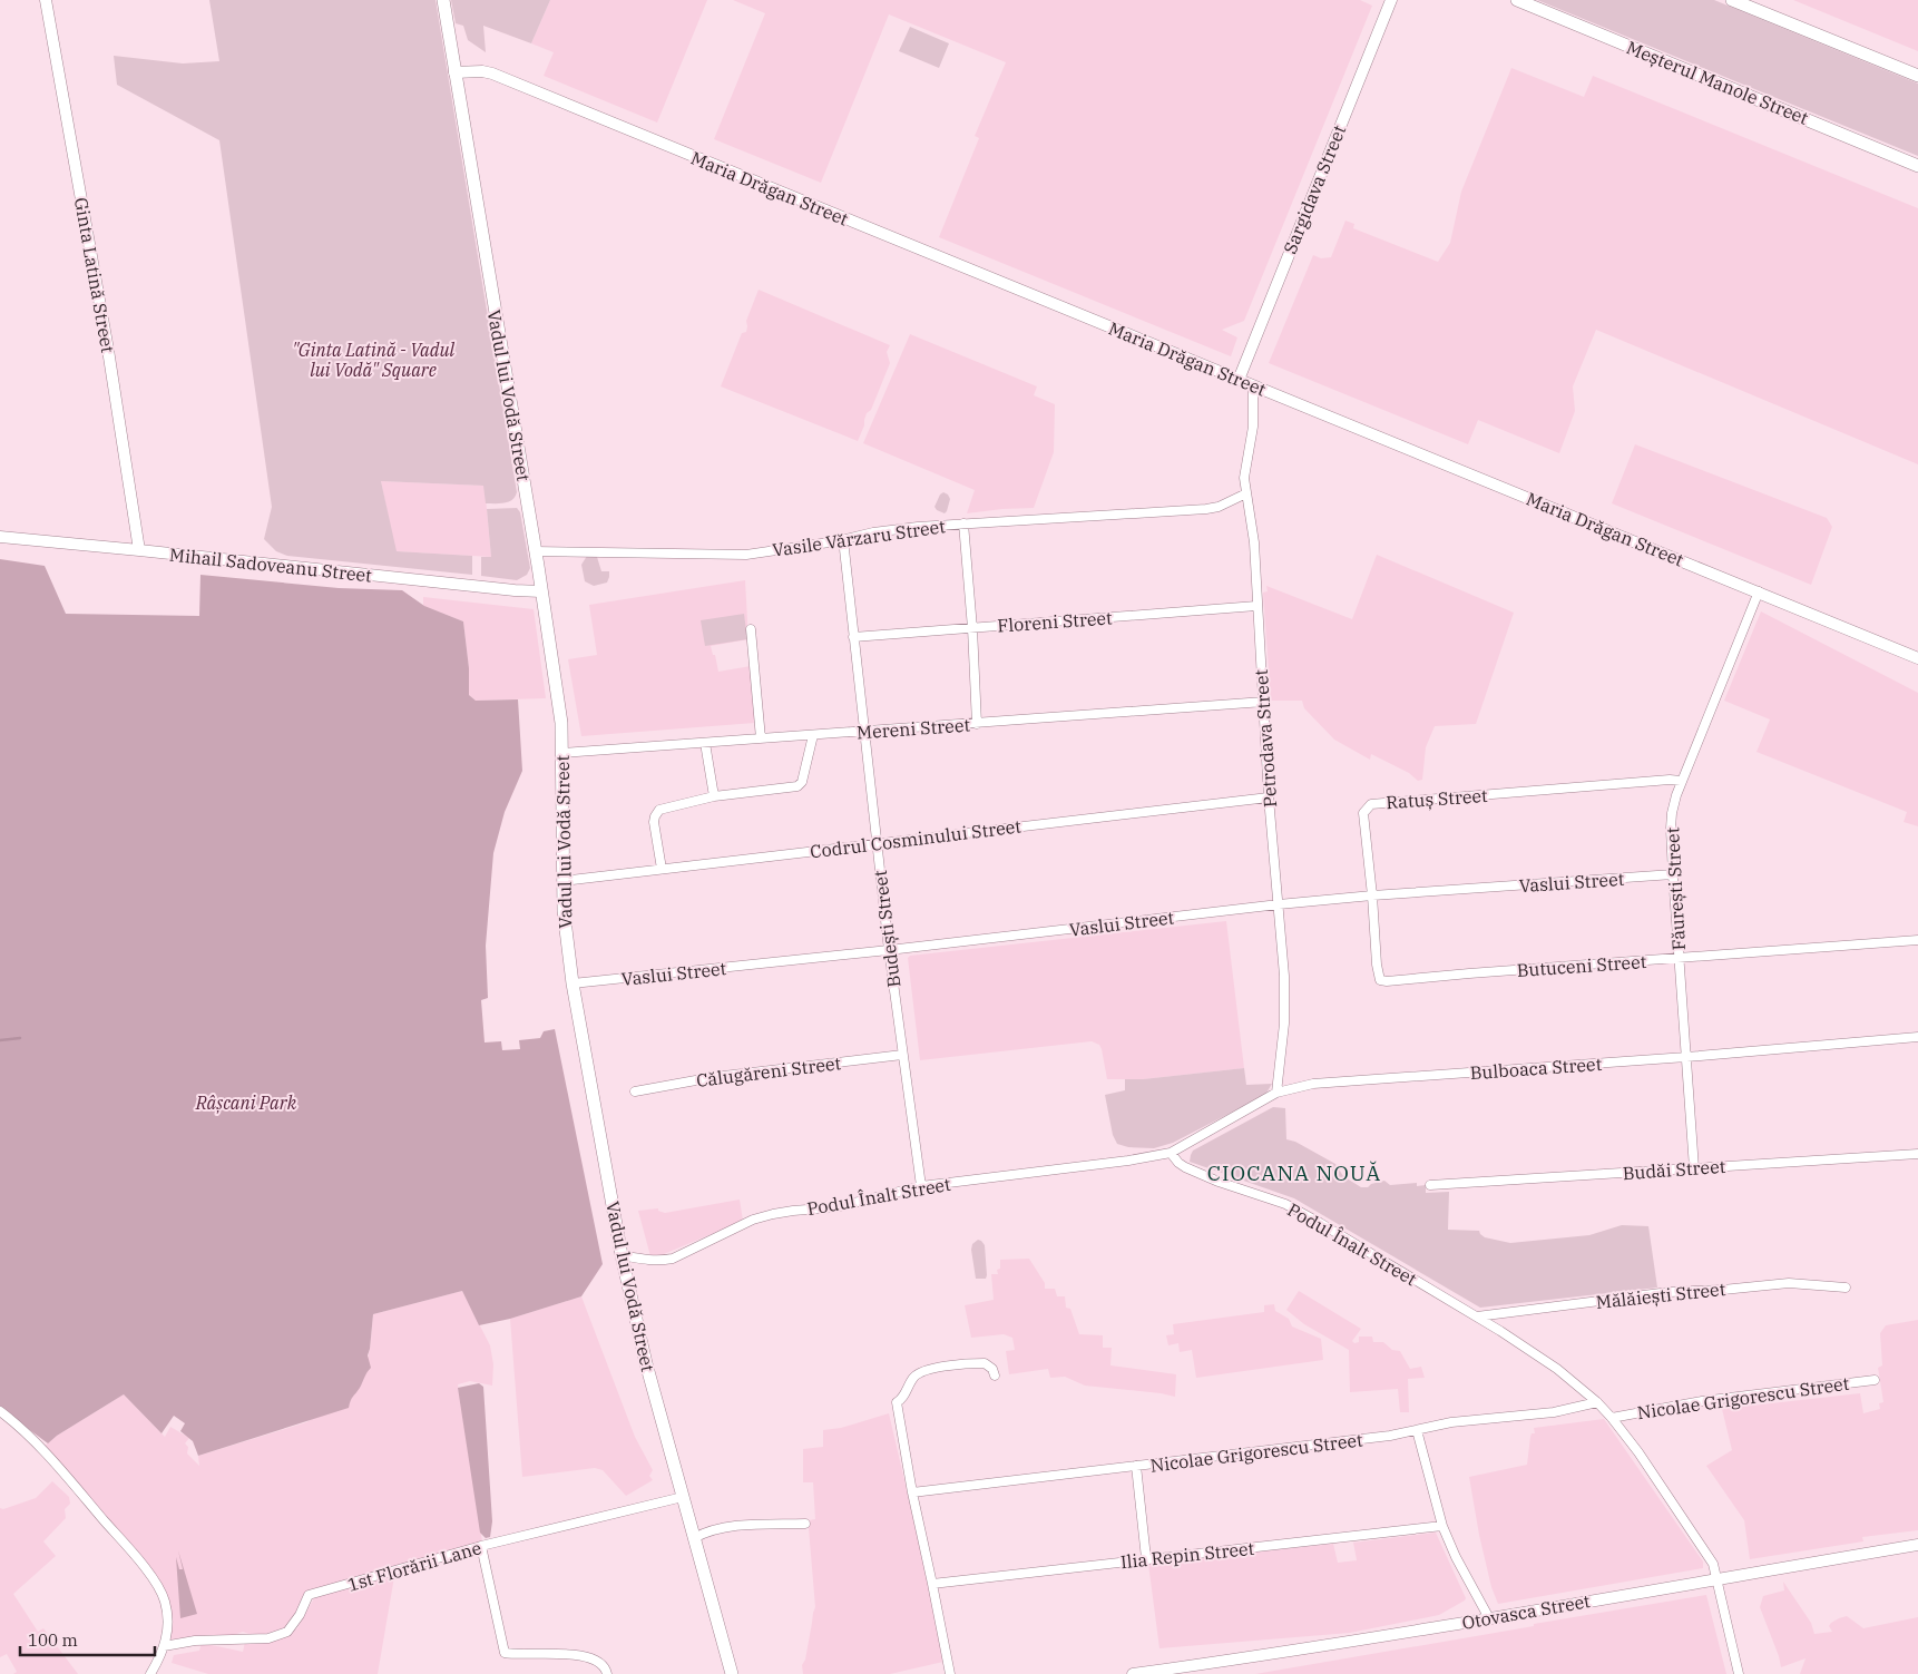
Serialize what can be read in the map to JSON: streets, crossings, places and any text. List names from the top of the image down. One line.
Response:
{"streets":{"main road":["Meșterul Manole Street","Maria Drăgan Street","Sargidava Street","Ginta Latină Street","Vadul lui Vodă Street","Mihail Sadoveanu Street","Otovasca Street"],"street":["Vasile Vărzaru Street","Floreni Street","Mereni Street","Petrodava Street","Ratuș Street","Codrul Cosminului Street","Vaslui Street","Făurești Street","Budești Street","Butuceni Street","Bulboaca Street","Călugăreni Street","Budăi Street","Podul Înalt Street","Mălăiești Street","Nicolae Grigorescu Street","Ilia Repin Street","1st Florării Lane"]},"crossings":[["Maria Drăgan Street","Sargidava Street"],["Maria Drăgan Street","Vadul lui Vodă Street"],["Maria Drăgan Street","Petrodava Street"],["Maria Drăgan Street","Făurești Street"],["Ginta Latină Street","Mihail Sadoveanu Street"],["Vadul lui Vodă Street","Vasile Vărzaru Street"],["Vadul lui Vodă Street","Mihail Sadoveanu Street"],["Vadul lui Vodă Street","Mereni Street"],["Vadul lui Vodă Street","Codrul Cosminului Street"],["Vadul lui Vodă Street","Vaslui Street"],["Vadul lui Vodă Street","Podul Înalt Street"],["Vadul lui Vodă Street","1st Florării Lane"],["Vasile Vărzaru Street","Petrodava Street"],["Vasile Vărzaru Street","Budești Street"],["Floreni Street","Petrodava Street"],["Floreni Street","Budești Street"],["Mereni Street","Petrodava Street"],["Mereni Street","Budești Street"],["Petrodava Street","Codrul Cosminului Street"],["Petrodava Street","Vaslui Street"],["Petrodava Street","Bulboaca Street"],["Ratuș Street","Vaslui Street"],["Ratuș Street","Făurești Street"],["Ratuș Street","Butuceni Street"],["Codrul Cosminului Street","Budești Street"],["Vaslui Street","Făurești Street"],["Vaslui Street","Budești Street"],["Făurești Street","Butuceni Street"],["Făurești Street","Bulboaca Street"],["Făurești Street","Budăi Street"],["Budești Street","Călugăreni Street"],["Budești Street","Podul Înalt Street"],["Bulboaca Street","Podul Înalt Street"],["Podul Înalt Street","Mălăiești Street"],["Podul Înalt Street","Nicolae Grigorescu Street"],["Podul Înalt Street","Otovasca Street"]],"districts":["CIOCANA NOUĂ"],"parks":["\"Ginta Latină - Vadul lui Vodă\" Square","Râșcani Park"],"scale_bar":"100 m"}
